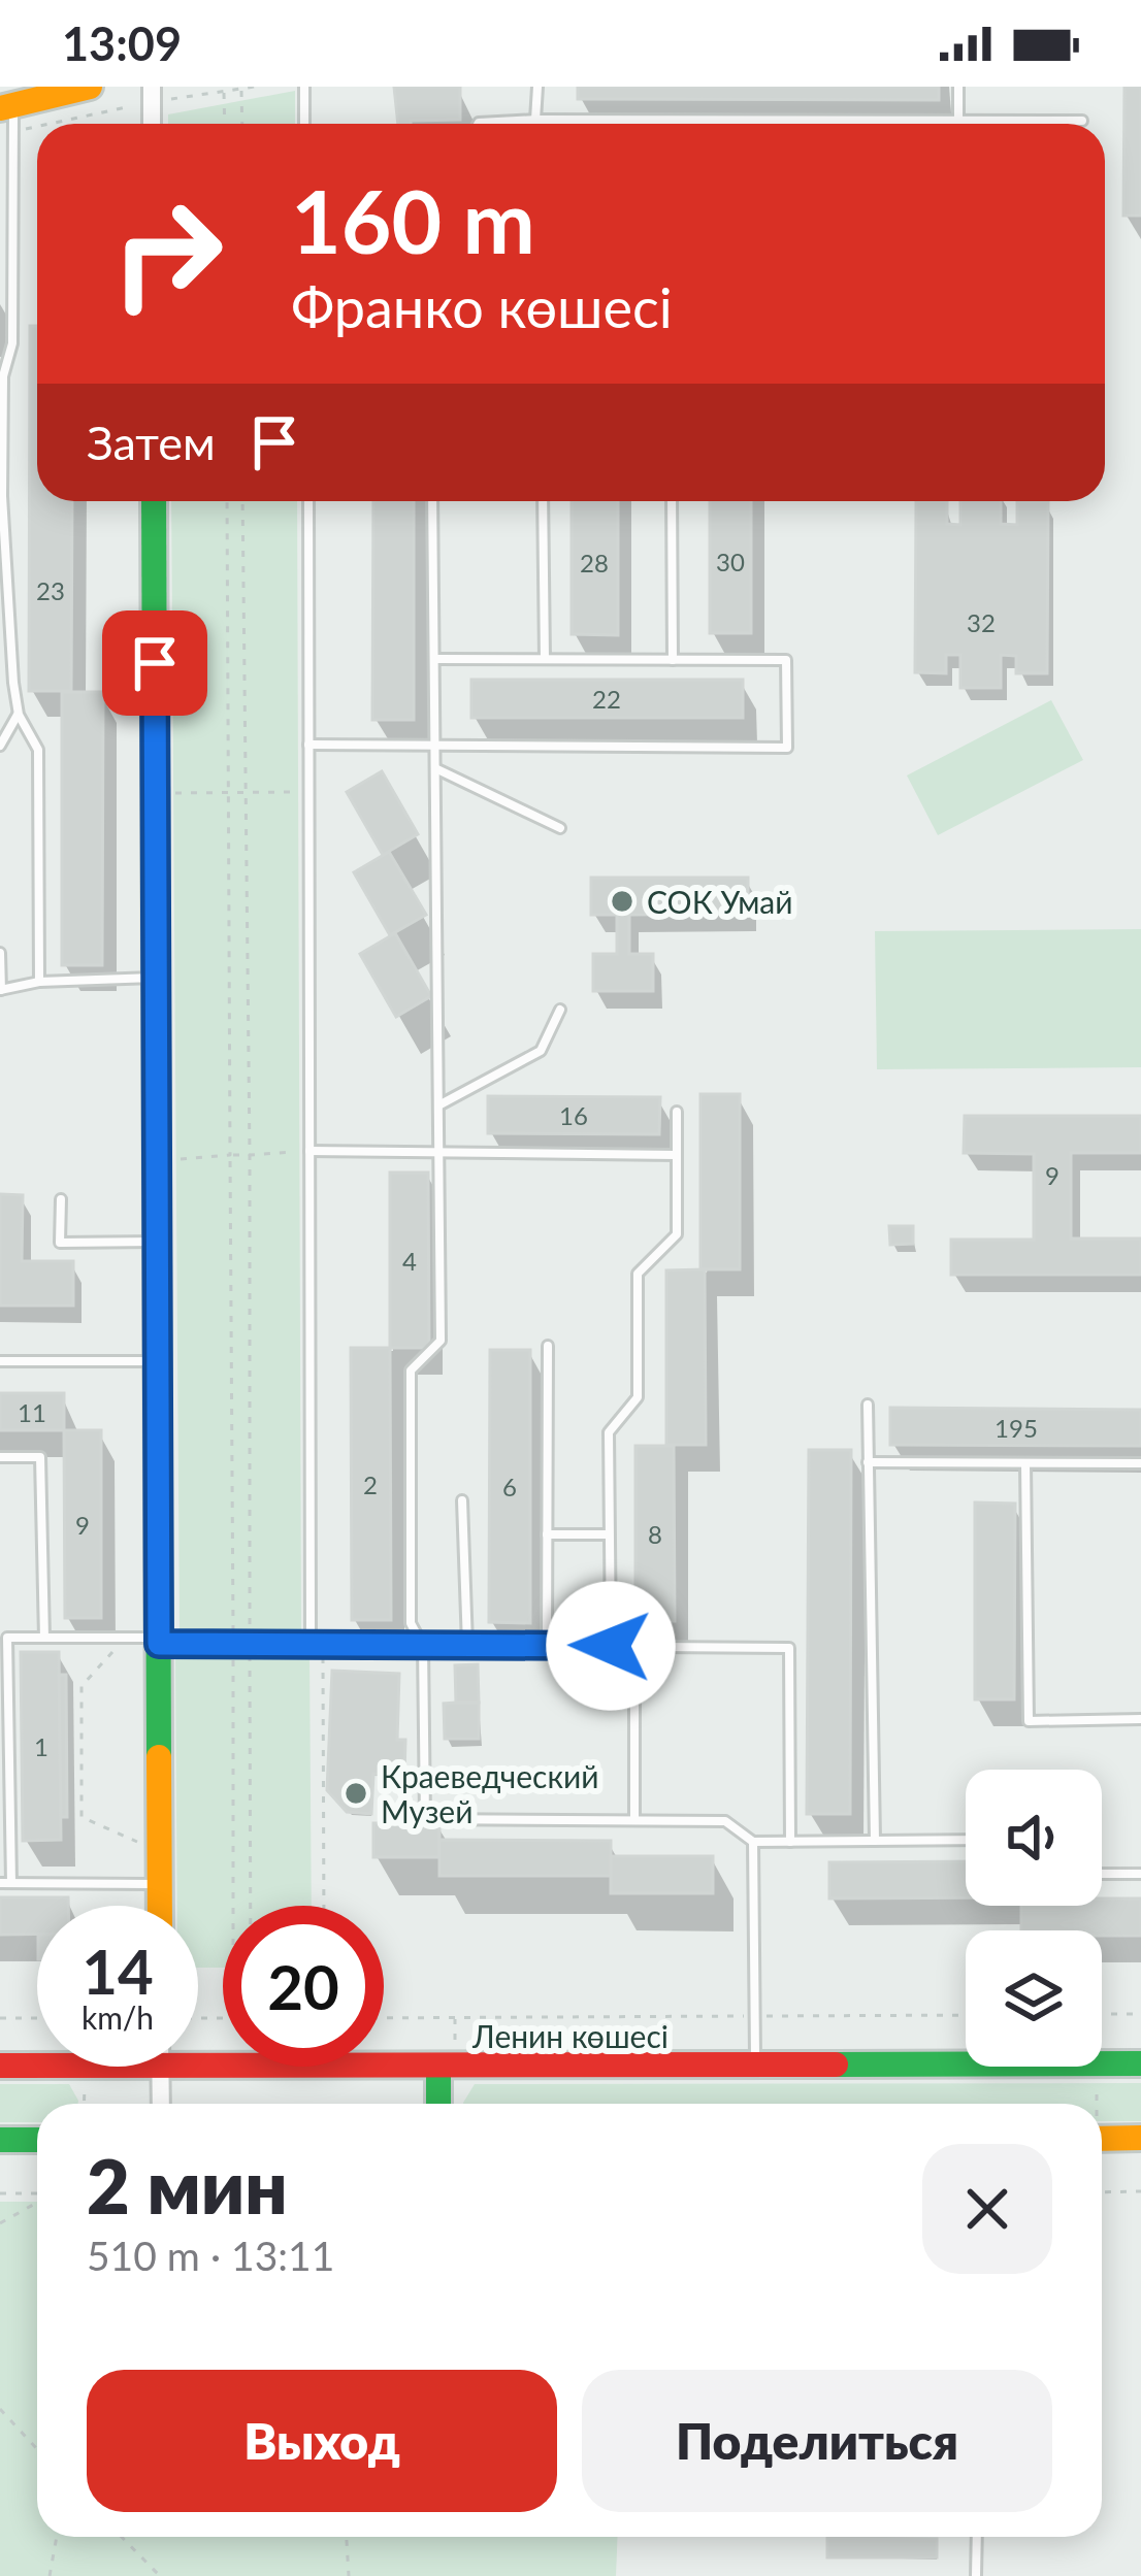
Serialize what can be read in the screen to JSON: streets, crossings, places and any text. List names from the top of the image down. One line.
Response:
{"streets":{"street":["Ленин көшесі"]},"places":["СОК Умай","Краеведческий Музей"],"house_numbers":["30","28","23","32","22","16","9","4","11","195","2","6","9","8","1"],"page":{"status":"13:09","turn":["160 m","Франко көшесі"],"then":"Затем","speed":"14 km/h","limit":"20","heading":["2 мин","510 m · 13:11"],"buttons":["Выход","Поделиться"]}}
